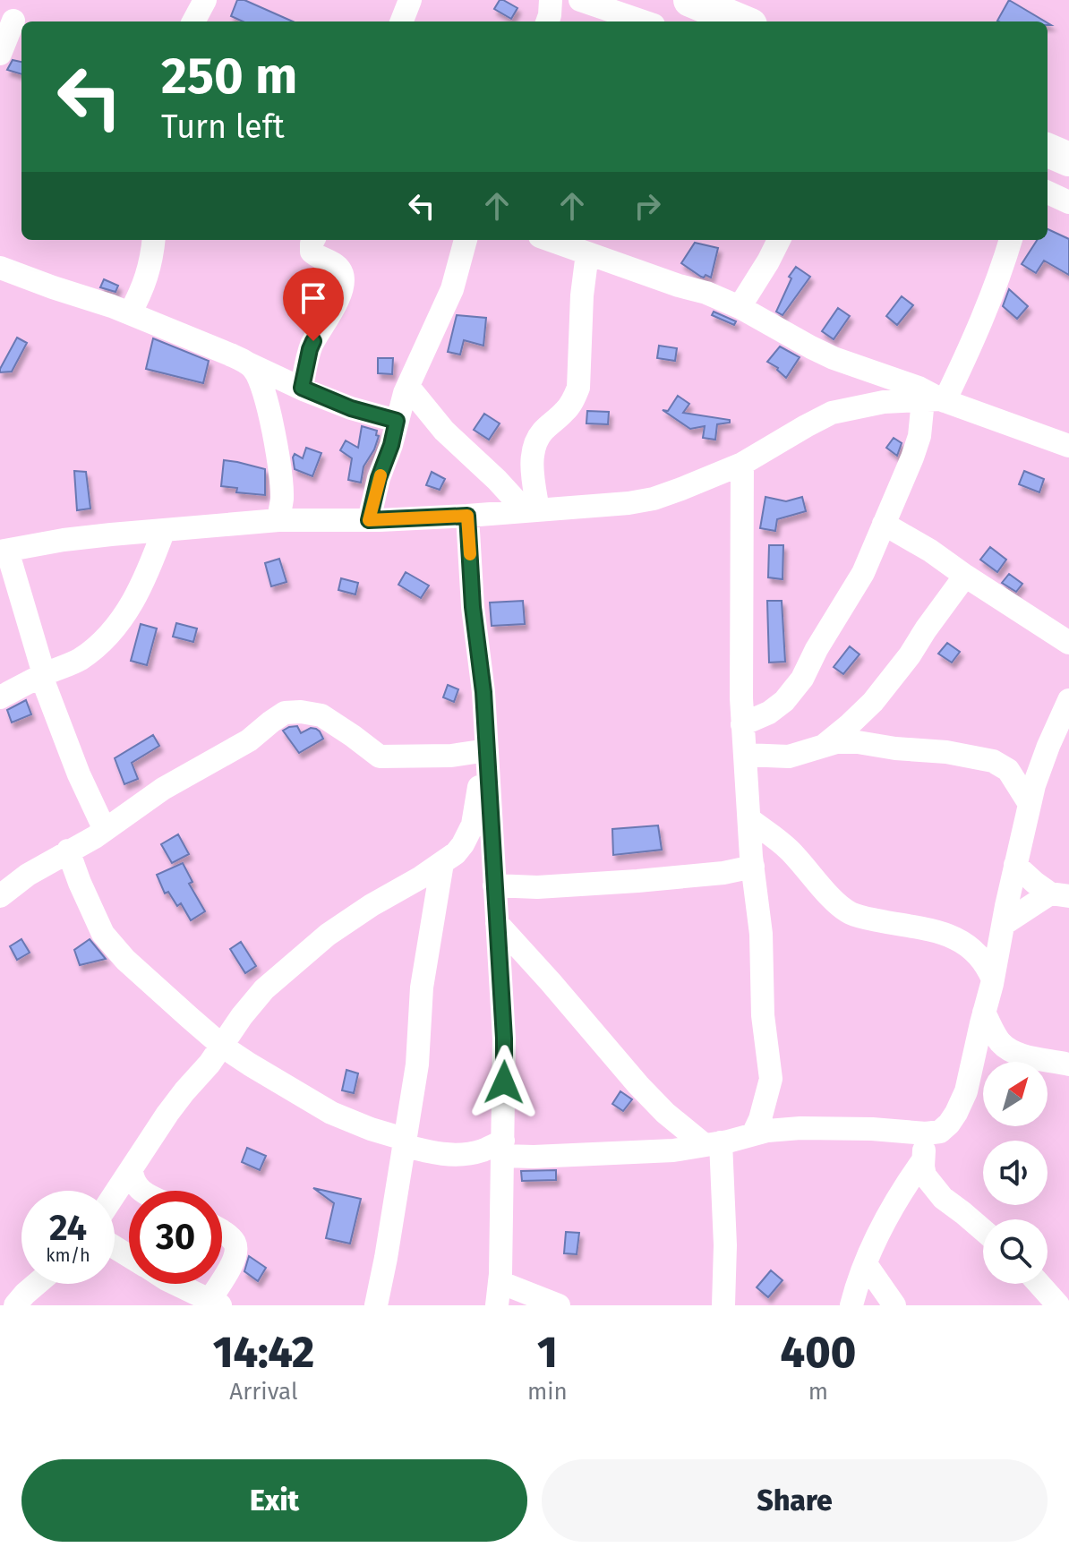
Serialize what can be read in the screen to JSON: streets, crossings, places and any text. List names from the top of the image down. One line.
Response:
{"north":"top right","page":{"turn":["250 m","Turn left"],"speed":"24 km/h","limit":"30","eta":["14:42","Arrival","1","min","400","m"],"buttons":["Exit","Share"]}}
